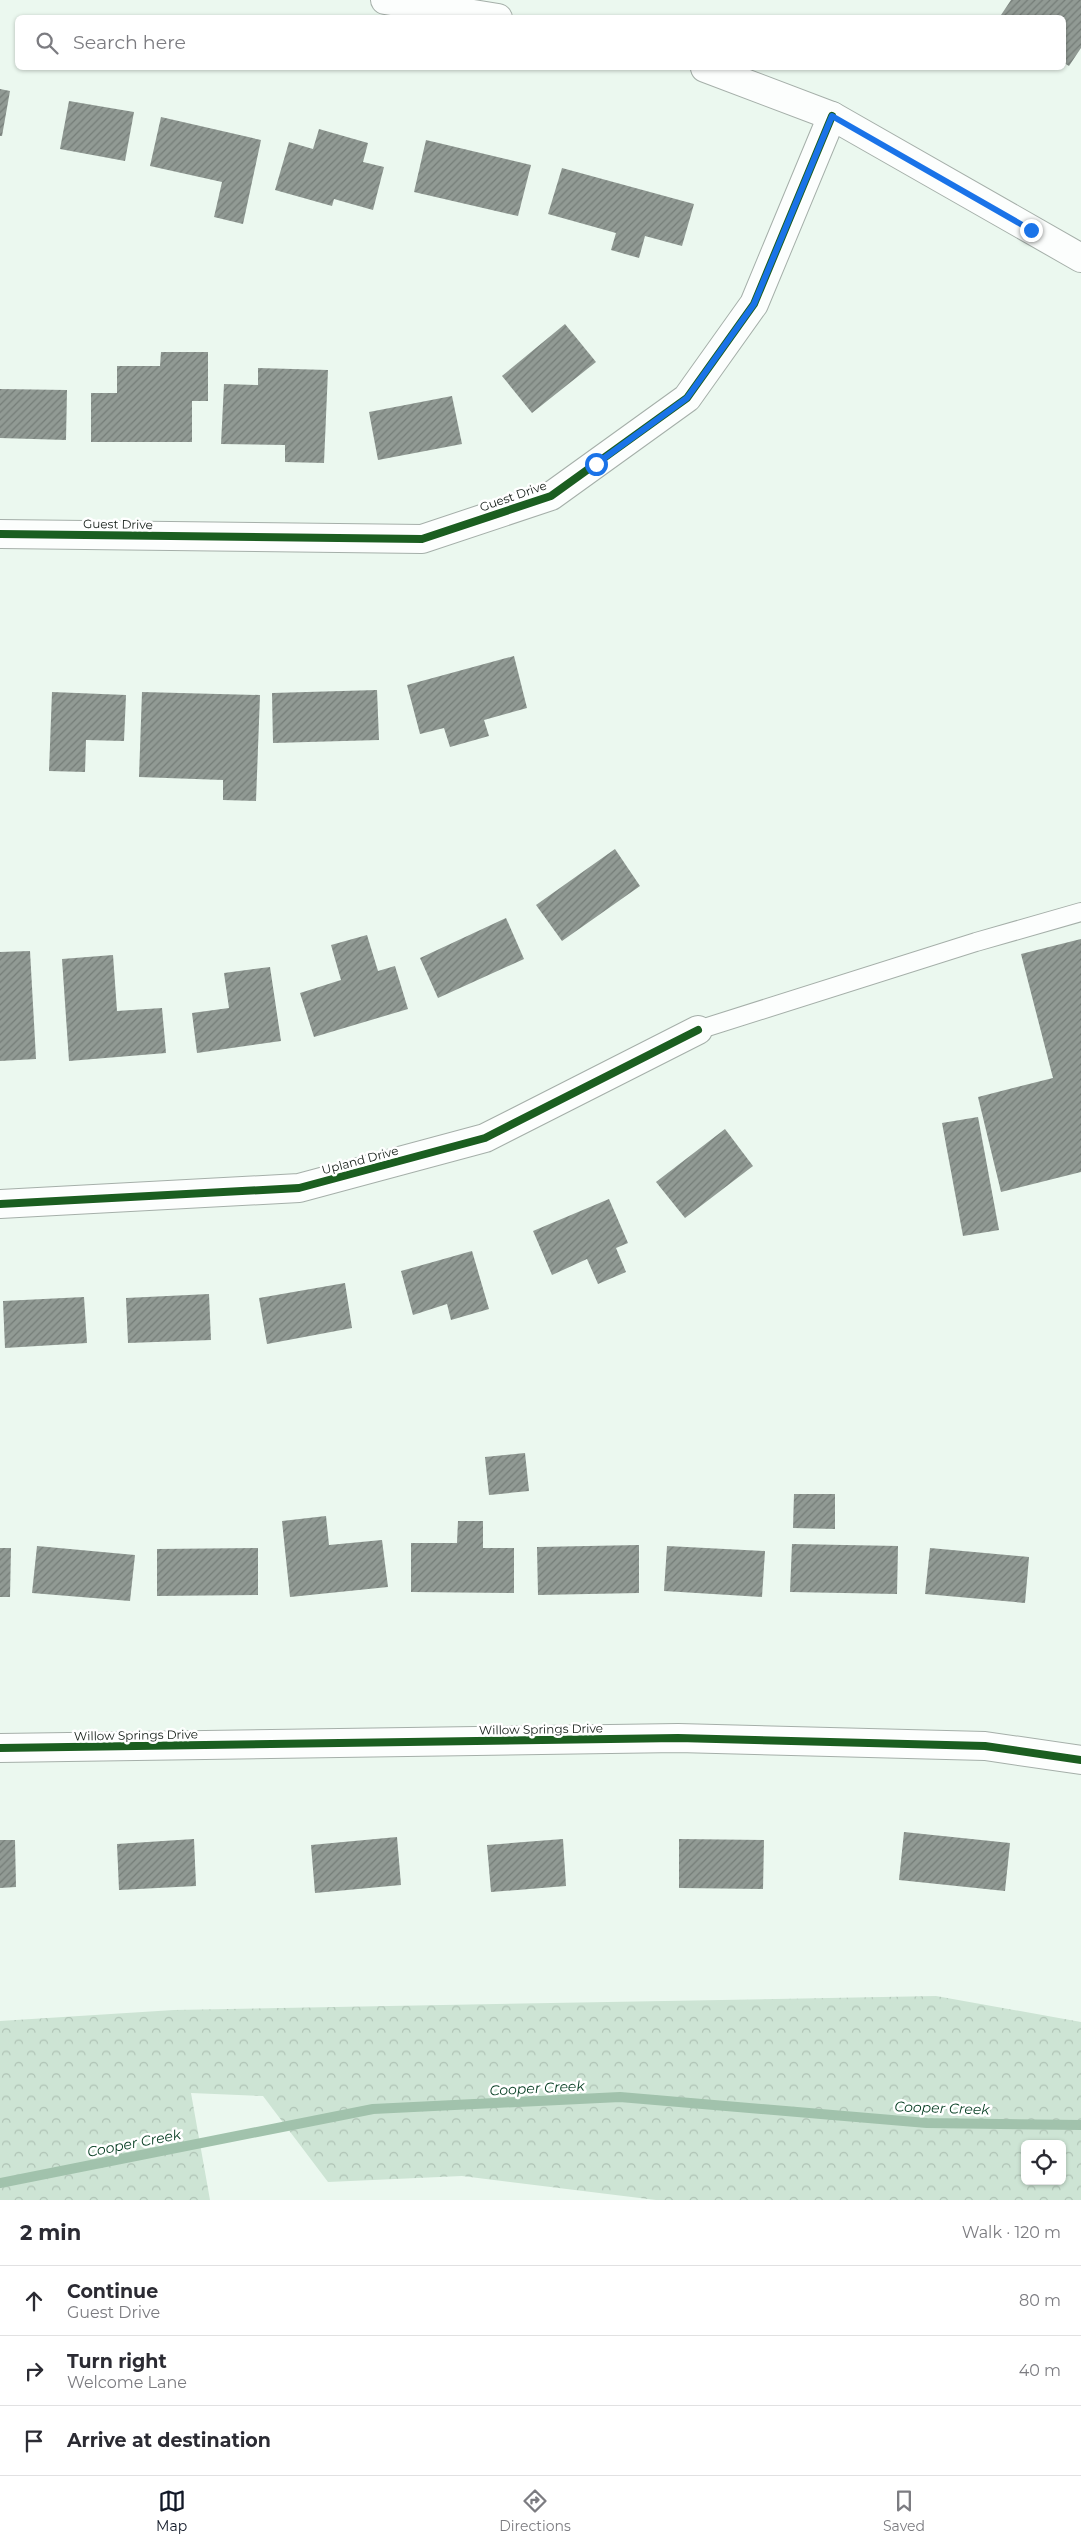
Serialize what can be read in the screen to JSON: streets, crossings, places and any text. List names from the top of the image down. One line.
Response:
{"streets":{"street":["Guest Drive","Upland Drive","Willow Springs Drive"]},"water":["Cooper Creek"],"page":{"search":"Search here","heading":["2 min","Walk · 120 m"],"list":[["Continue","Guest Drive","80 m"],["Turn right","Welcome Lane","40 m"],"Arrive at destination"],"nav":["Map","Directions","Saved"]}}
